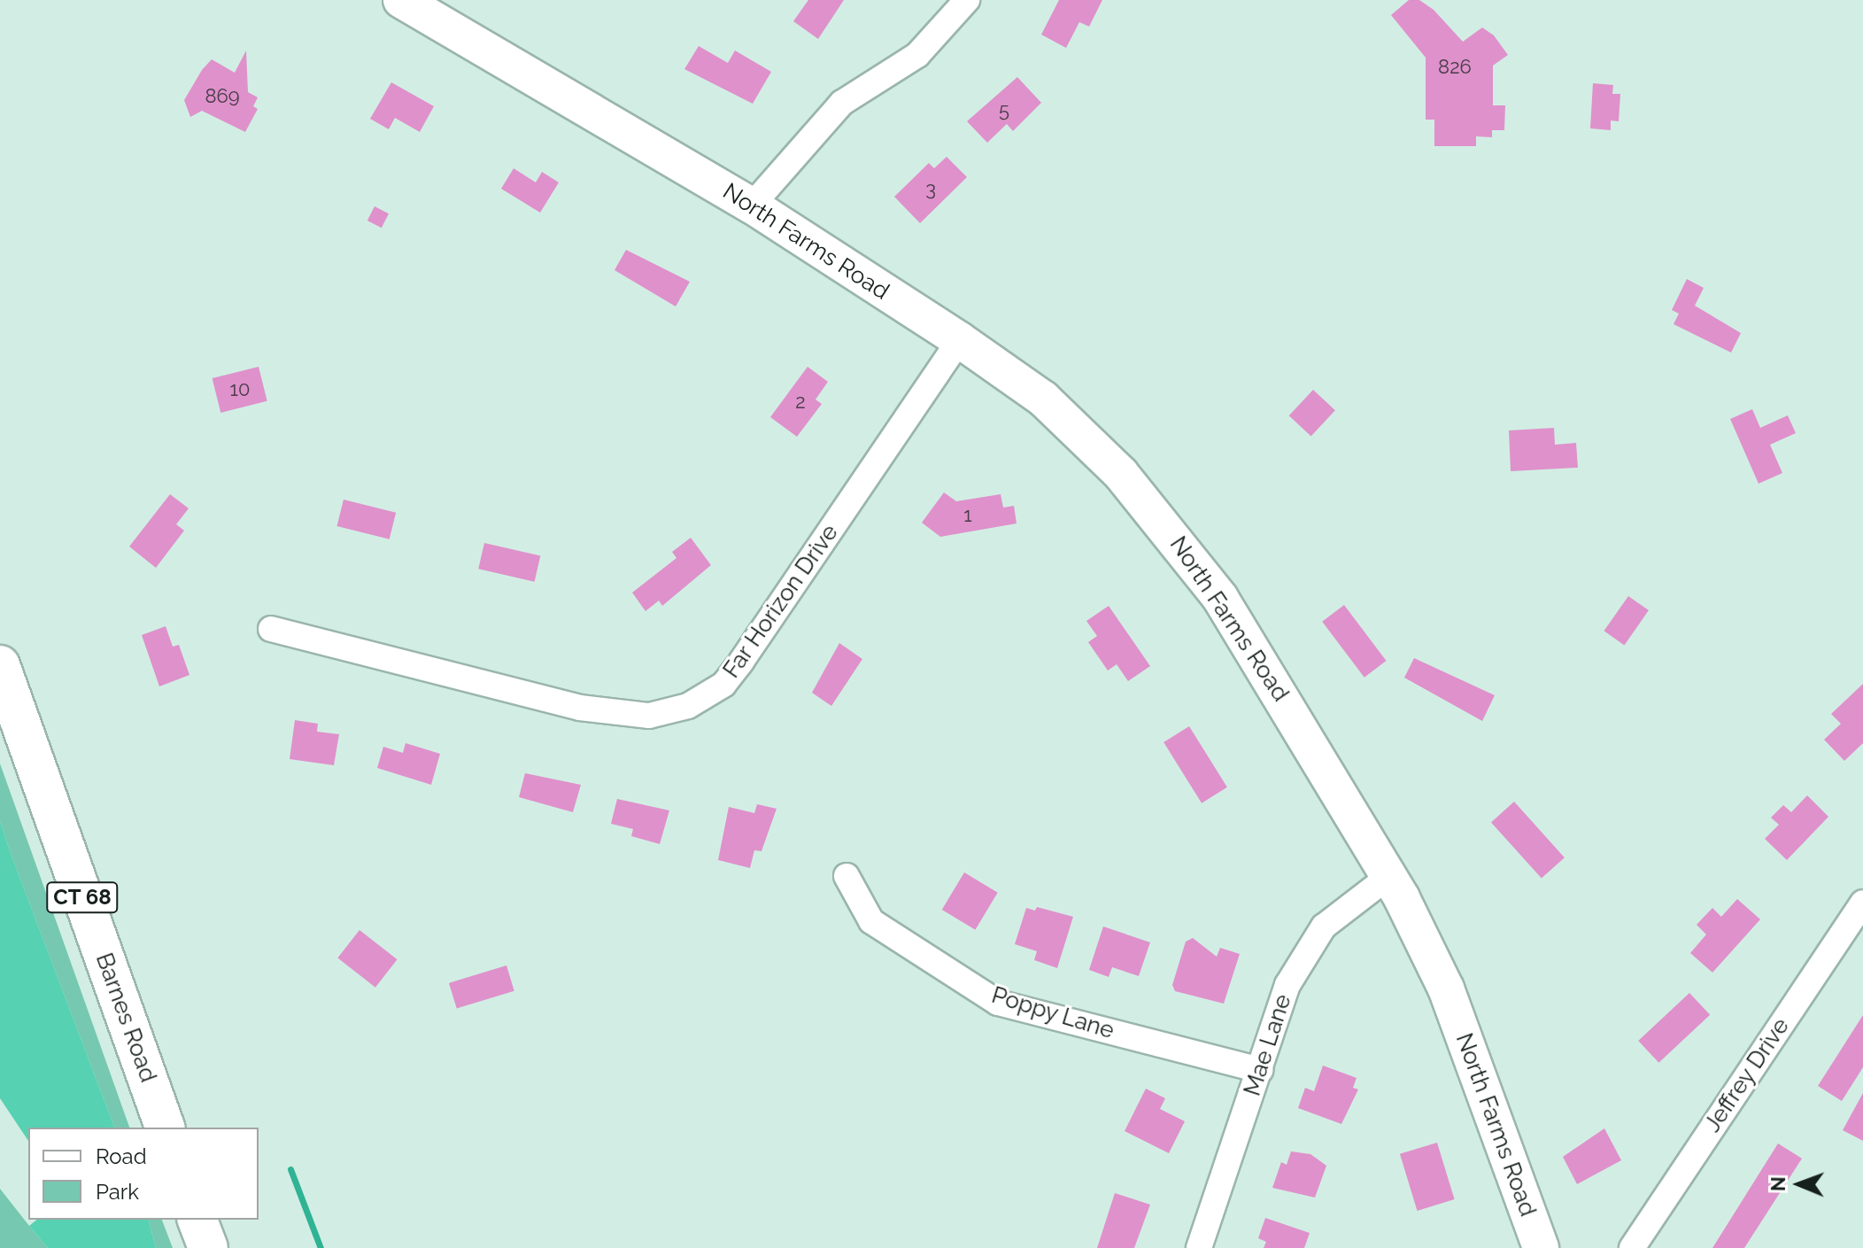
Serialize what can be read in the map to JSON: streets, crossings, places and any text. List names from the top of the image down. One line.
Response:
{"streets":{"main road":["North Farms Road","CT 68","Barnes Road"],"street":["Far Horizon Drive","Poppy Lane","Mae Lane","Jeffrey Drive"]},"crossings":[["North Farms Road","Far Horizon Drive"],["North Farms Road","Mae Lane"],["Poppy Lane","Mae Lane"]],"house_numbers":["826","869","5","3","10","2","1"],"legend":["Road","Park"],"north":"left"}
